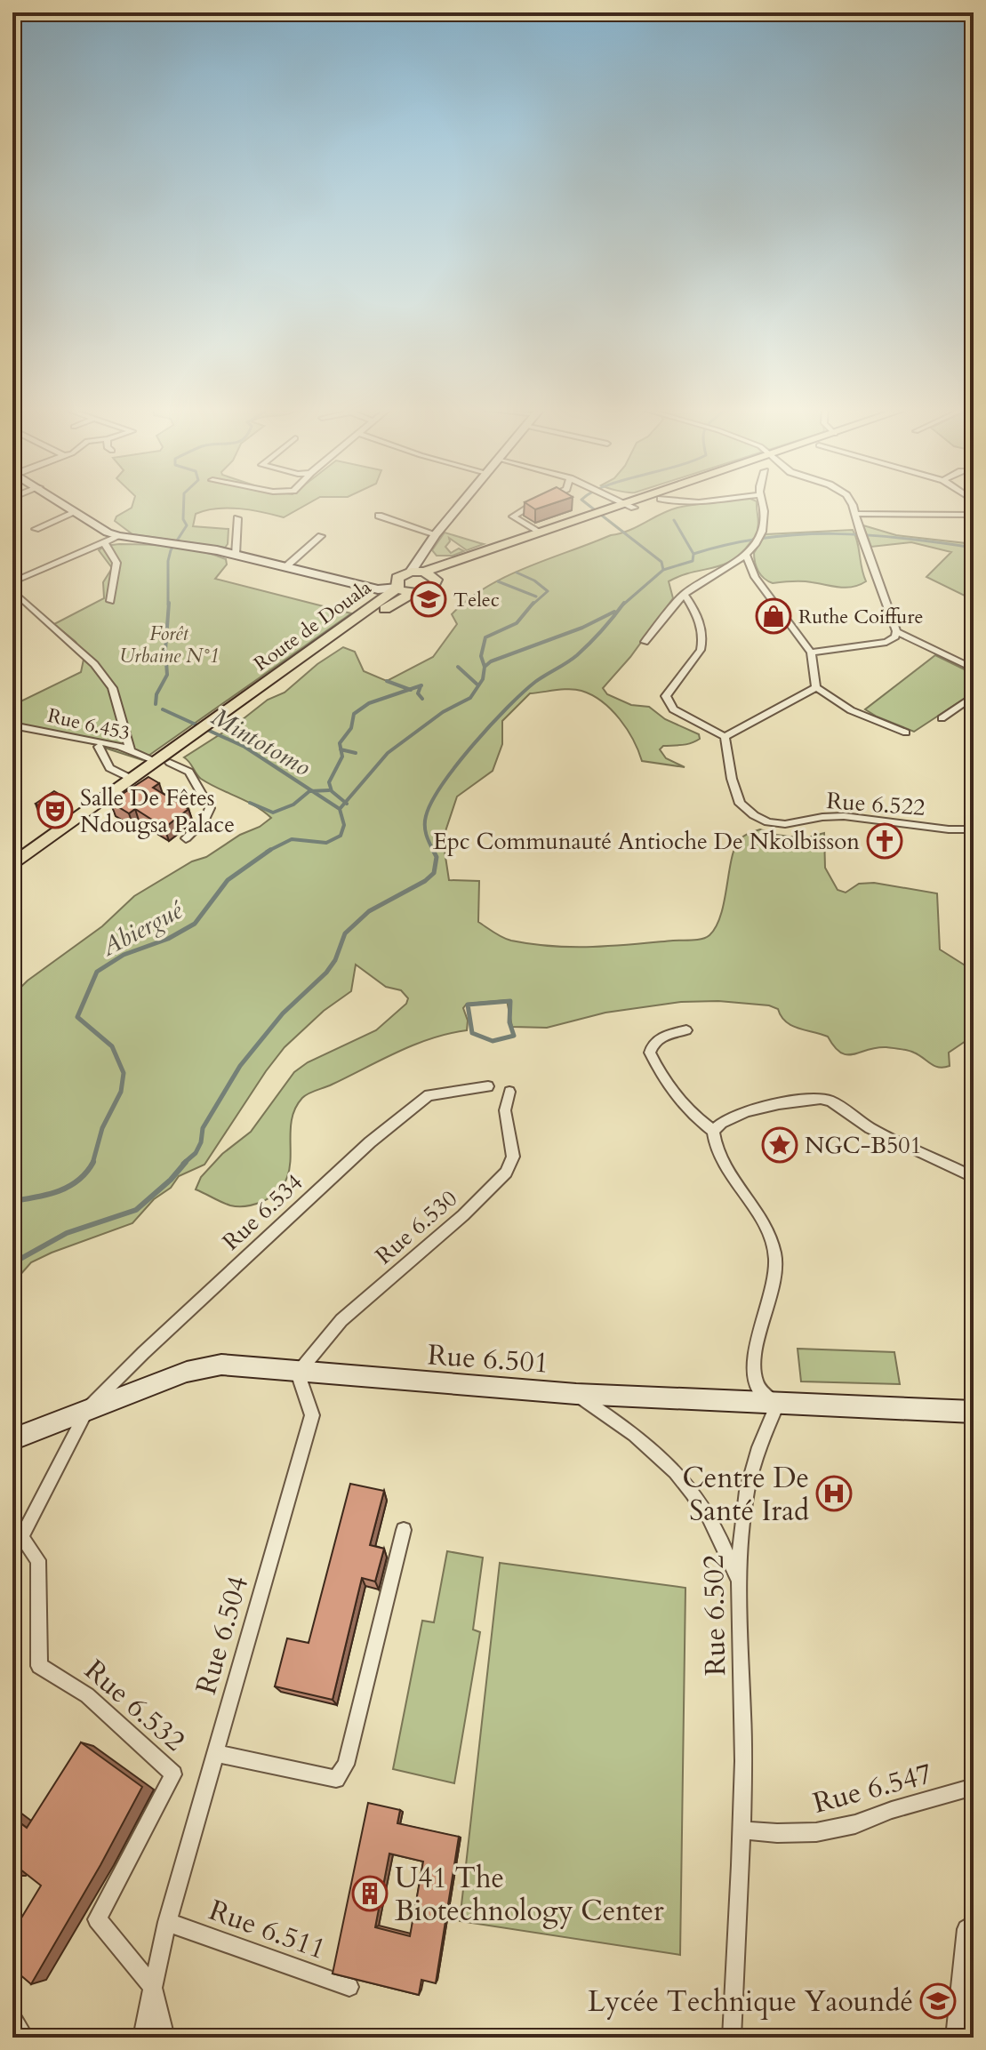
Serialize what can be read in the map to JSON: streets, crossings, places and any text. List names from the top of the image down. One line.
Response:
{"streets":{"main road":["Route de Douala"],"street":["Rue 6.453","Rue 6.522","Rue 6.534","Rue 6.530","Rue 6.501","Rue 6.502","Rue 6.504","Rue 6.532","Rue 6.547","Rue 6.511"]},"crossings":[["Rue 6.534","Rue 6.501"],["Rue 6.534","Rue 6.532"],["Rue 6.530","Rue 6.501"],["Rue 6.530","Rue 6.504"],["Rue 6.501","Rue 6.502"],["Rue 6.501","Rue 6.504"],["Rue 6.501","Rue 6.532"],["Rue 6.502","Rue 6.547"],["Rue 6.504","Rue 6.532"],["Rue 6.504","Rue 6.511"]],"water":["Mintotomo","Abiergué"],"parks":["Forêt Urbaine N°1"],"places":{"school or university":["Telec","Lycée Technique Yaoundé"],"shop":["Ruthe Coiffure"],"theatre":["Salle De Fêtes Ndougsa Palace"],"church":["Epc Communauté Antioche De Nkolbisson"],"place":["NGC-B501"],"hospital":["Centre De Santé Irad"],"building":["U41 The Biotechnology Center"]}}
